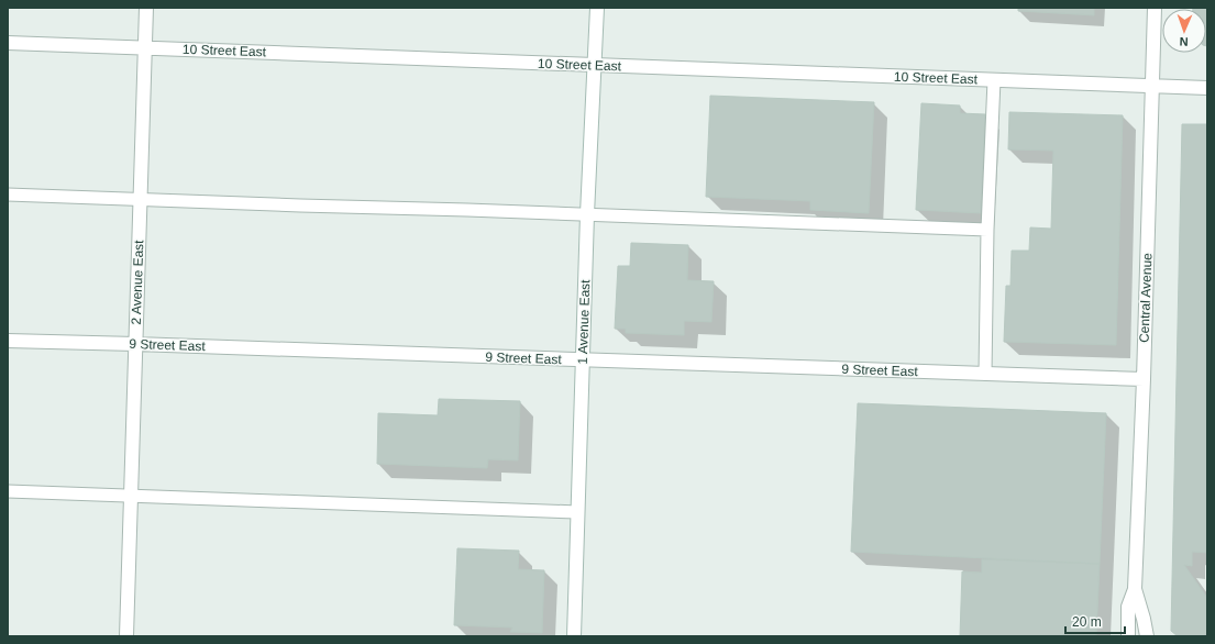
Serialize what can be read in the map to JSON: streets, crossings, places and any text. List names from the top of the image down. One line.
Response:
{"streets":{"street":["10 Street East","2 Avenue East","Central Avenue","1 Avenue East","9 Street East"]},"crossings":[["10 Street East","2 Avenue East"],["10 Street East","Central Avenue"],["10 Street East","1 Avenue East"],["2 Avenue East","9 Street East"],["Central Avenue","9 Street East"],["1 Avenue East","9 Street East"]],"scale_bar":"20 m","north":"bottom"}
